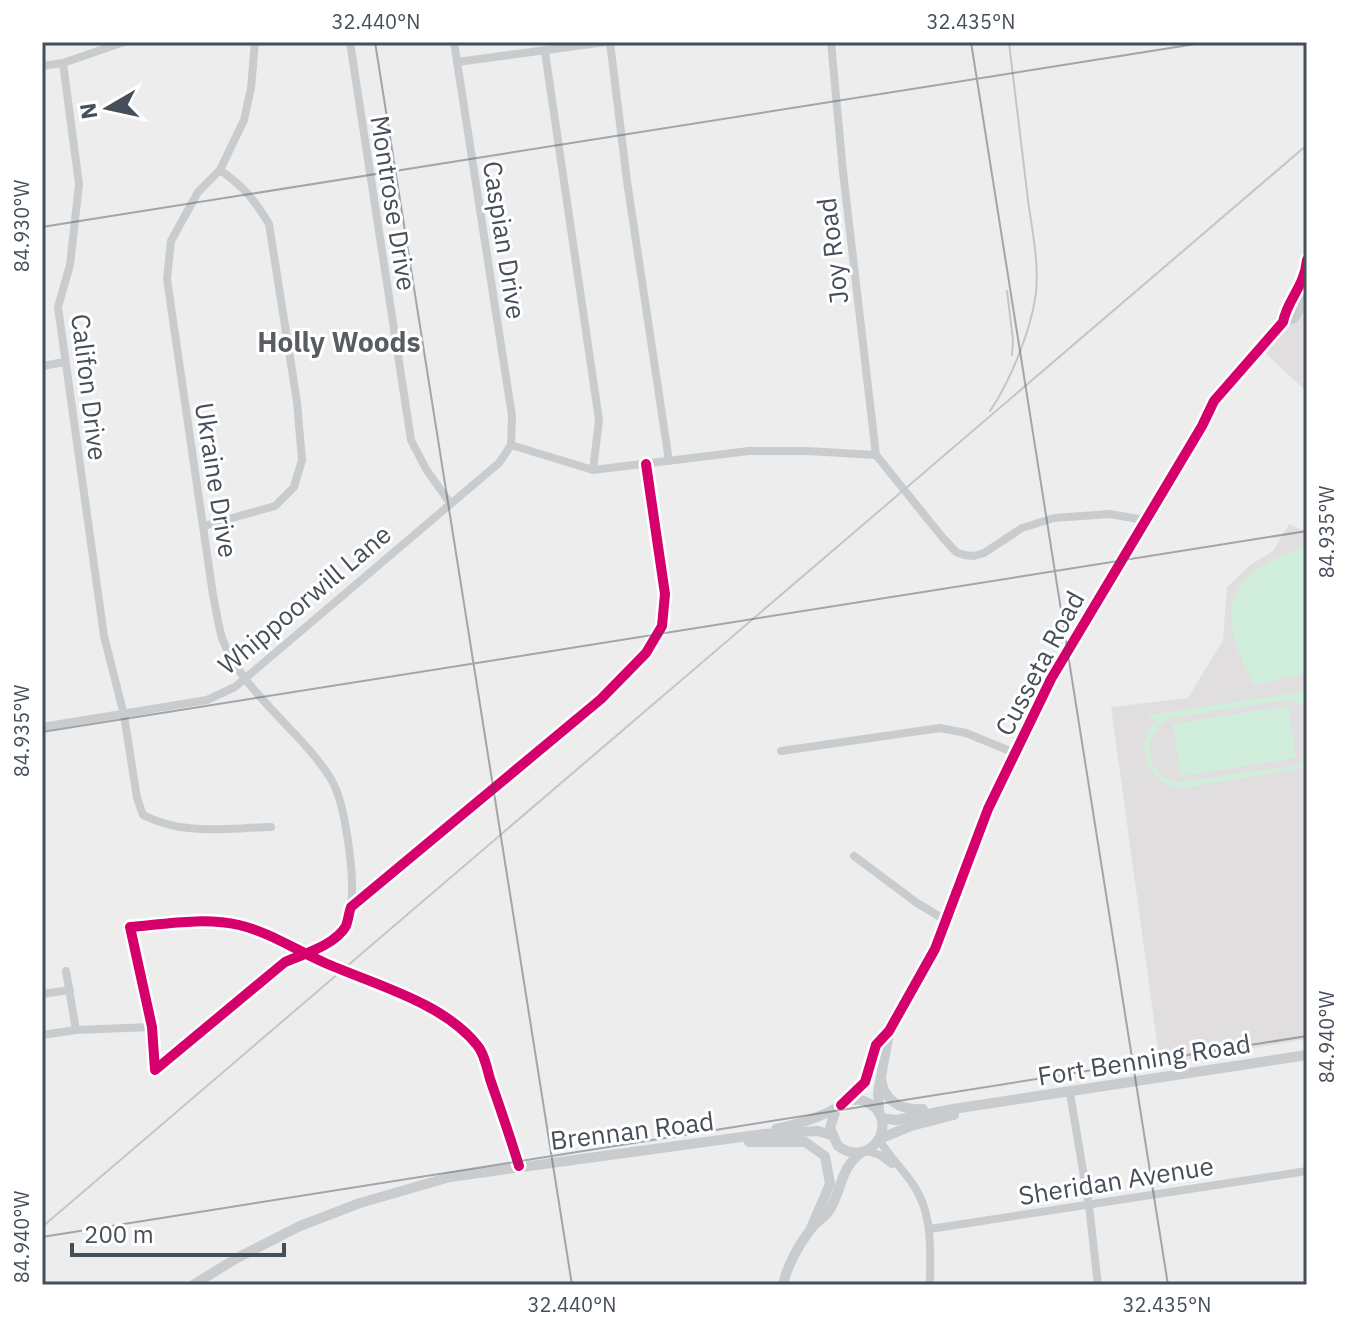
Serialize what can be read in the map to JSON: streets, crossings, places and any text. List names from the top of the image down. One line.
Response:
{"streets":{"street":["Montrose Drive","Caspian Drive","Joy Road","Califon Drive","Ukraine Drive","Whippoorwill Lane","Cusseta Road","Fort Benning Road","Brennan Road","Sheridan Avenue"]},"crossings":[["Montrose Drive","Whippoorwill Lane"],["Caspian Drive","Whippoorwill Lane"],["Califon Drive","Whippoorwill Lane"],["Ukraine Drive","Whippoorwill Lane"],["Cusseta Road","Fort Benning Road"],["Cusseta Road","Brennan Road"],["Fort Benning Road","Brennan Road"]],"districts":["Holly Woods"],"scale_bar":"200 m","north":"left","coordinates":["32.440°N","32.435°N","84.930°W","84.935°W","84.940°W"]}
